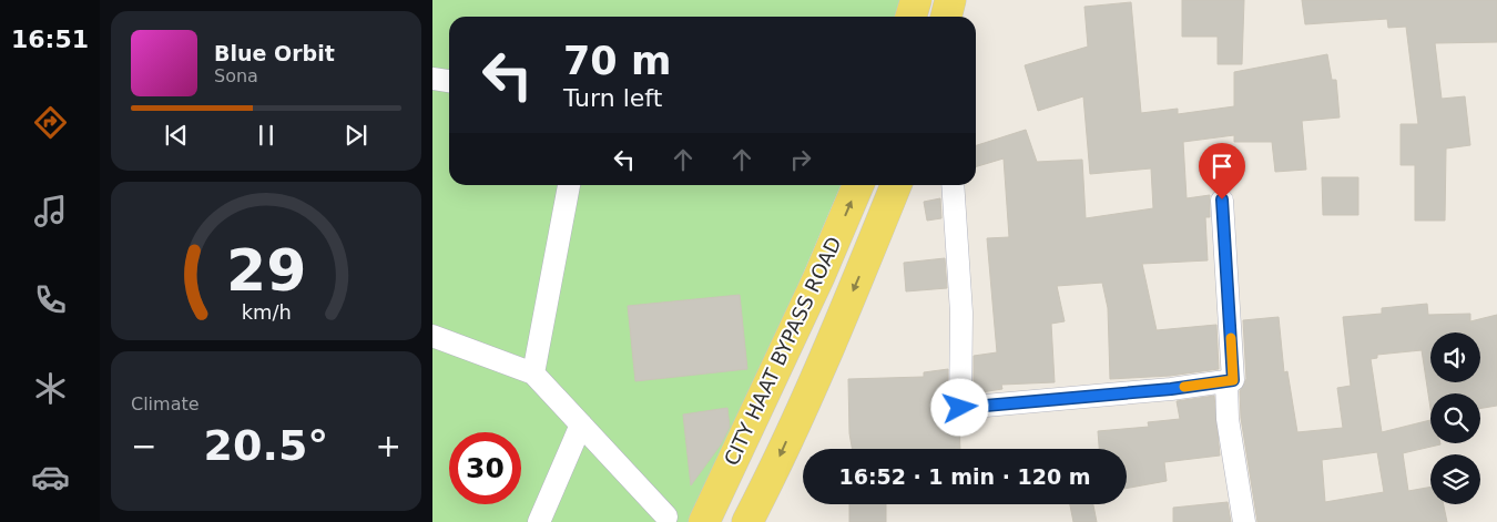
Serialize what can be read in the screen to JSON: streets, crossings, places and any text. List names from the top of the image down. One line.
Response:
{"streets":{"main road":["CITY HAAT BYPASS ROAD"]},"page":{"tabs":"16:51","turn":["70 m","Turn left"],"song":["Blue Orbit","Sona"],"tile":"Climate","heat":["−","20.5°","+"],"limit":"30","trip":"16:52 · 1 min · 120 m","gauge":["29","km/h"]}}
